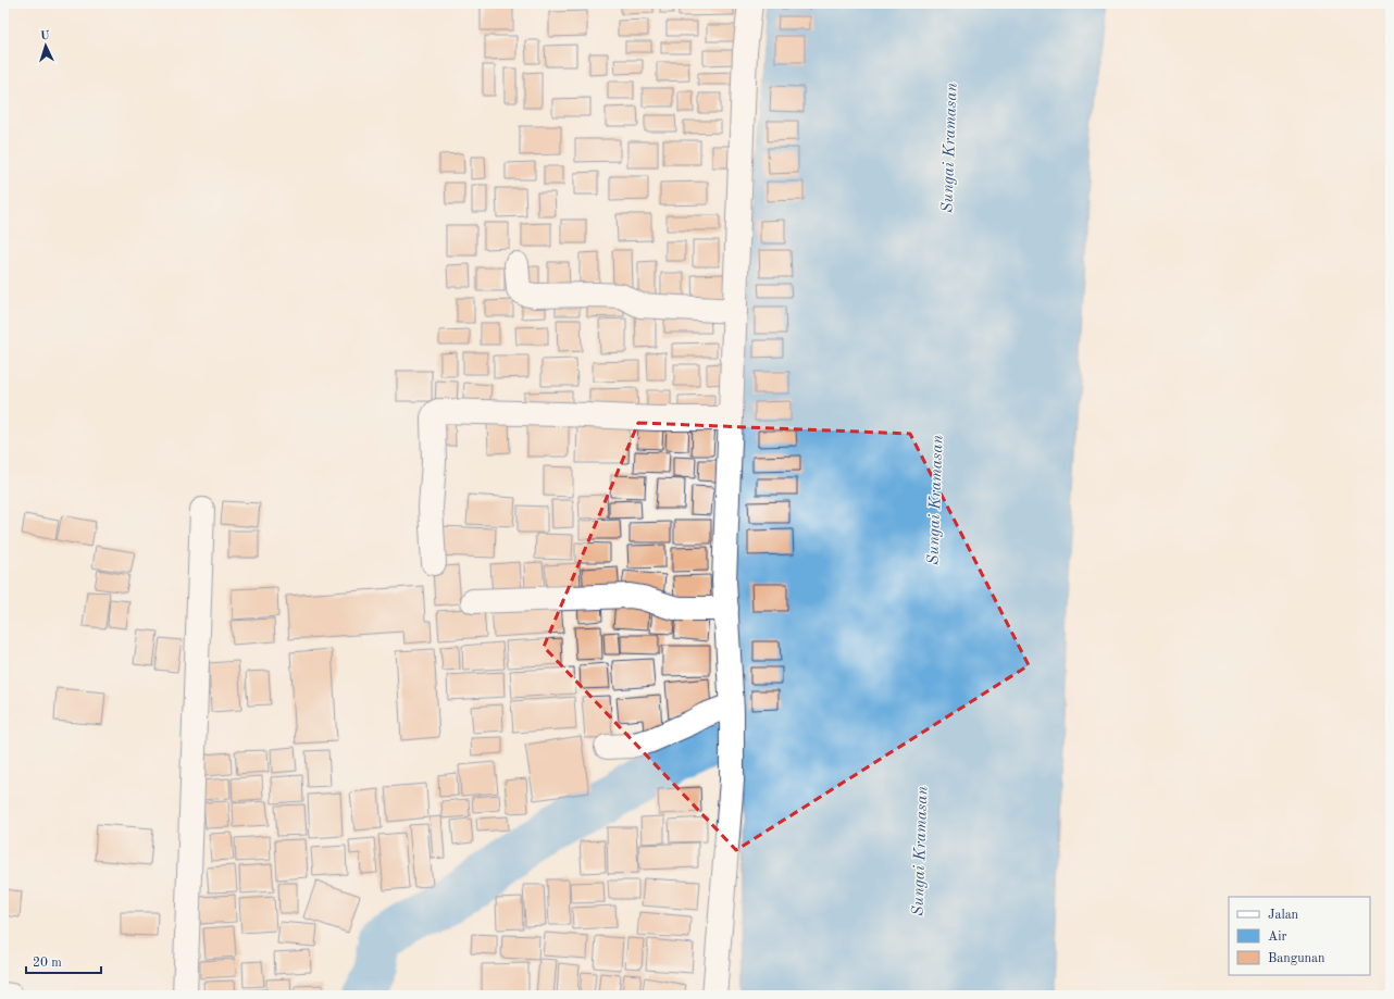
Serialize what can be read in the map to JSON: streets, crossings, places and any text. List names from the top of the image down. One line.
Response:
{"water":["Sungai Kramasan"],"legend":["Jalan","Air","Bangunan"],"scale_bar":"20 m","north":"top"}
